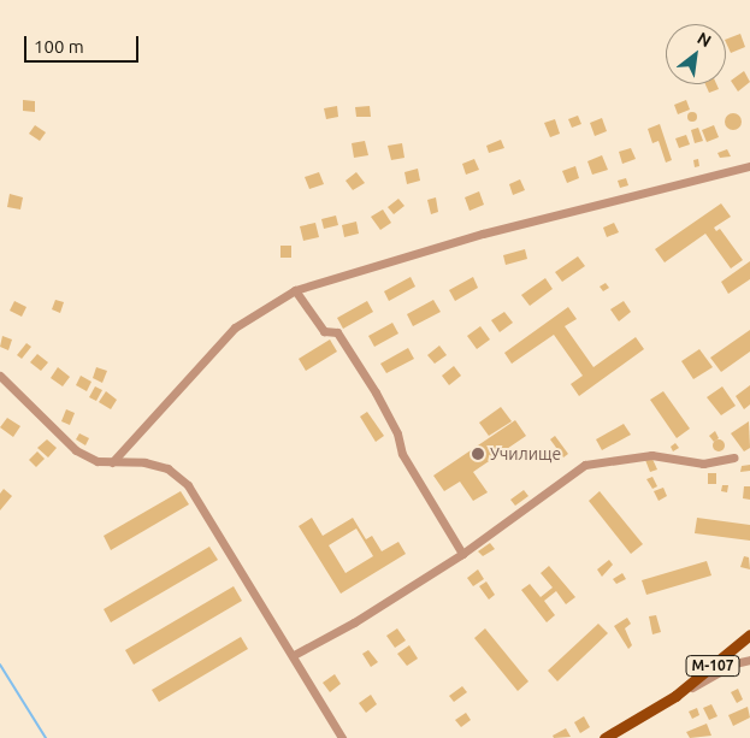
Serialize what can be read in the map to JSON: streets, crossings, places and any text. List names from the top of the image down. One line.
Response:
{"streets":{"main road":["М-107"]},"places":["Училище"],"scale_bar":"100 m","north":"top right"}
